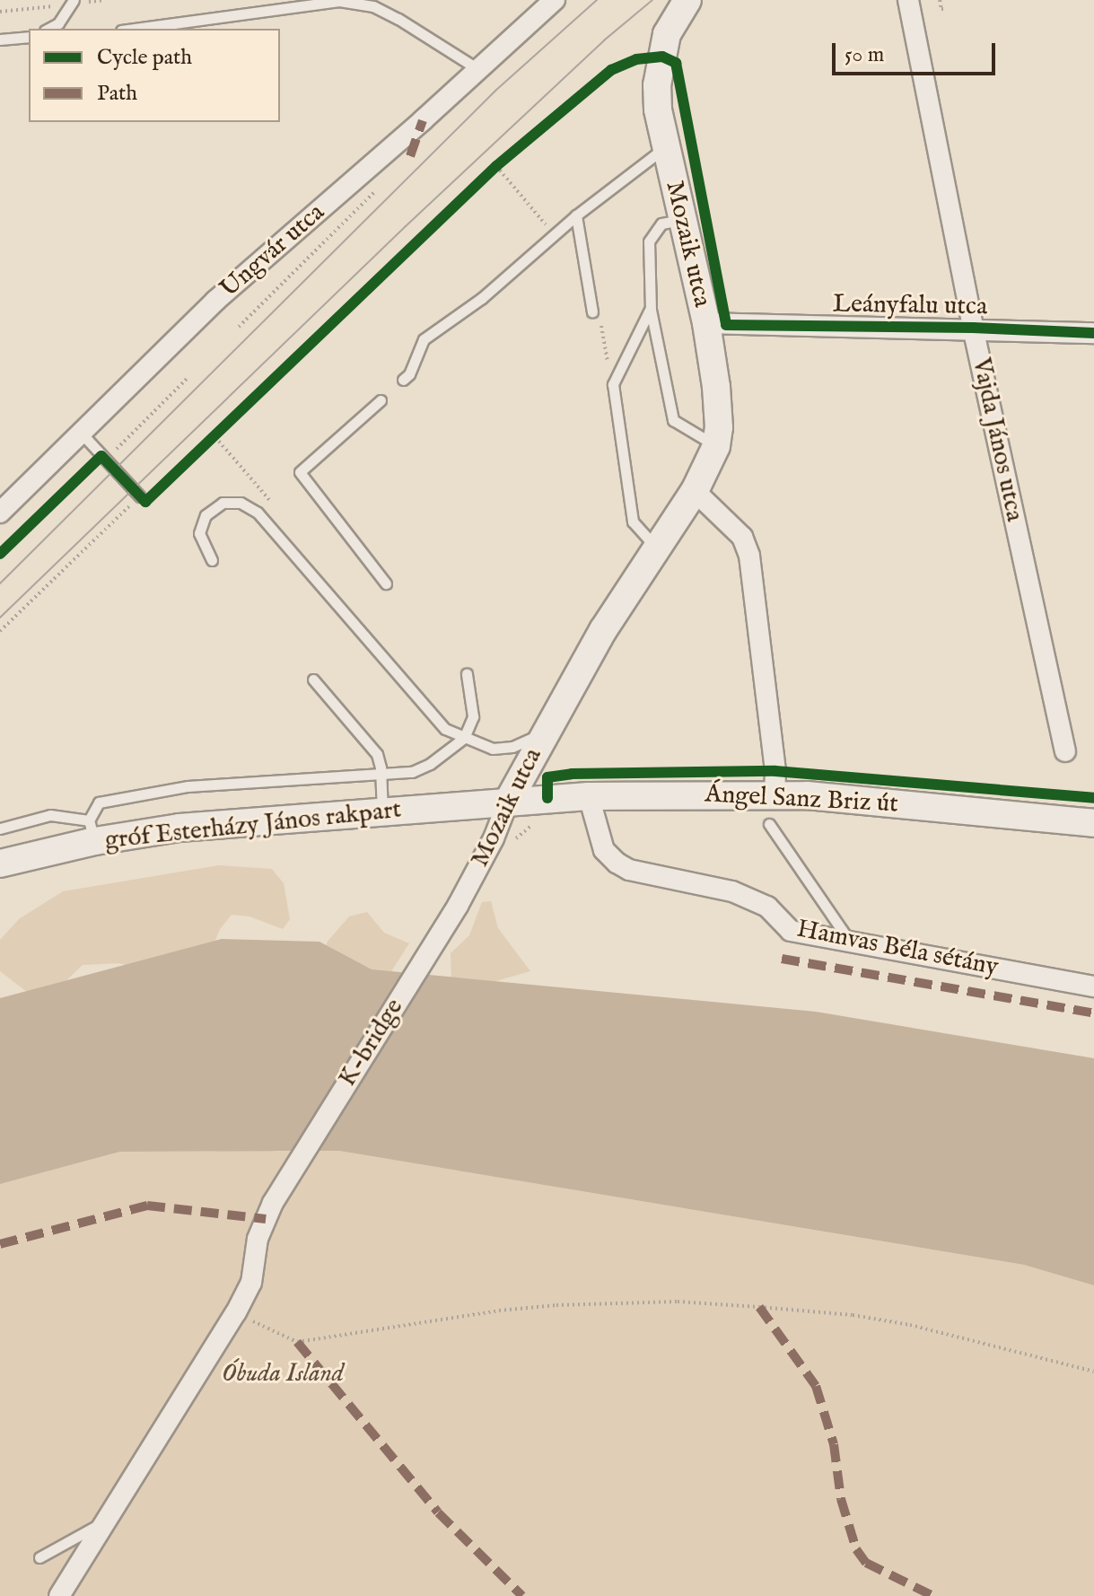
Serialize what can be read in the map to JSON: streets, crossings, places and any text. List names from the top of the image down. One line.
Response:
{"streets":{"main road":["Mozaik utca","Ángel Sanz Briz út","gróf Esterházy János rakpart"],"street":["Ungvár utca","Leányfalu utca","Vajda János utca","Hamvas Béla sétány","K-bridge"]},"crossings":[["Mozaik utca","Leányfalu utca"],["Mozaik utca","Ángel Sanz Briz út"],["Mozaik utca","gróf Esterházy János rakpart"],["Mozaik utca","K-bridge"],["Leányfalu utca","Vajda János utca"],["Ángel Sanz Briz út","gróf Esterházy János rakpart"],["Ángel Sanz Briz út","Hamvas Béla sétány"]],"parks":["Óbuda Island"],"legend":["Cycle path","Path"],"scale_bar":"50 m"}
